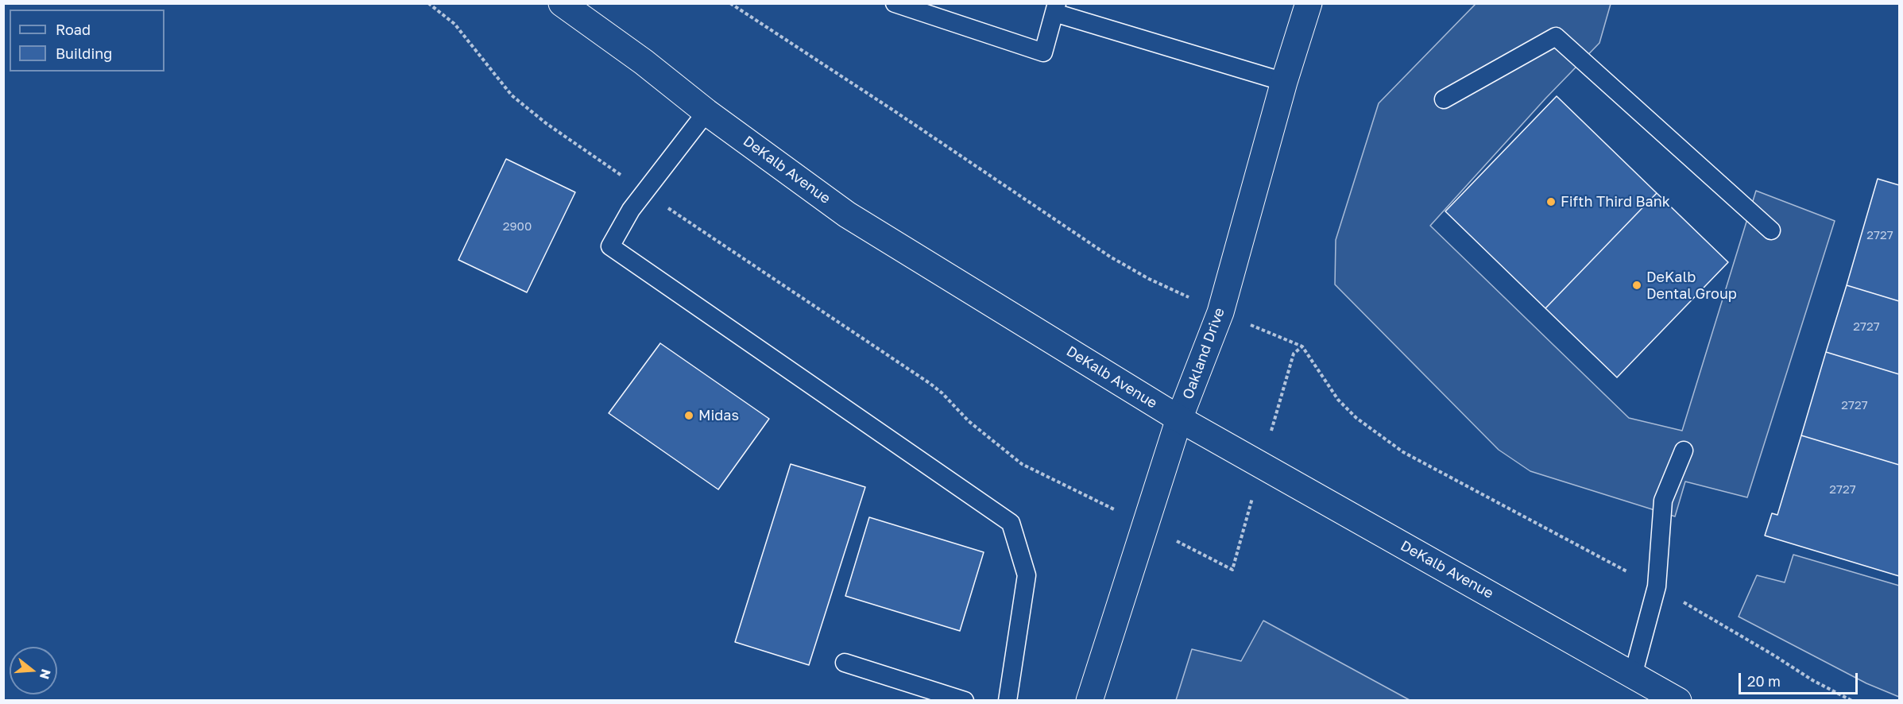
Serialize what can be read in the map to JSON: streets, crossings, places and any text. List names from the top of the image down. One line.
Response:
{"streets":{"main road":["DeKalb Avenue","Oakland Drive"]},"crossings":[["DeKalb Avenue","Oakland Drive"]],"places":["Fifth Third Bank","DeKalb Dental Group","Midas"],"house_numbers":["2900","2727","2727","2727","2727"],"legend":["Road","Building"],"scale_bar":"20 m","north":"right"}
